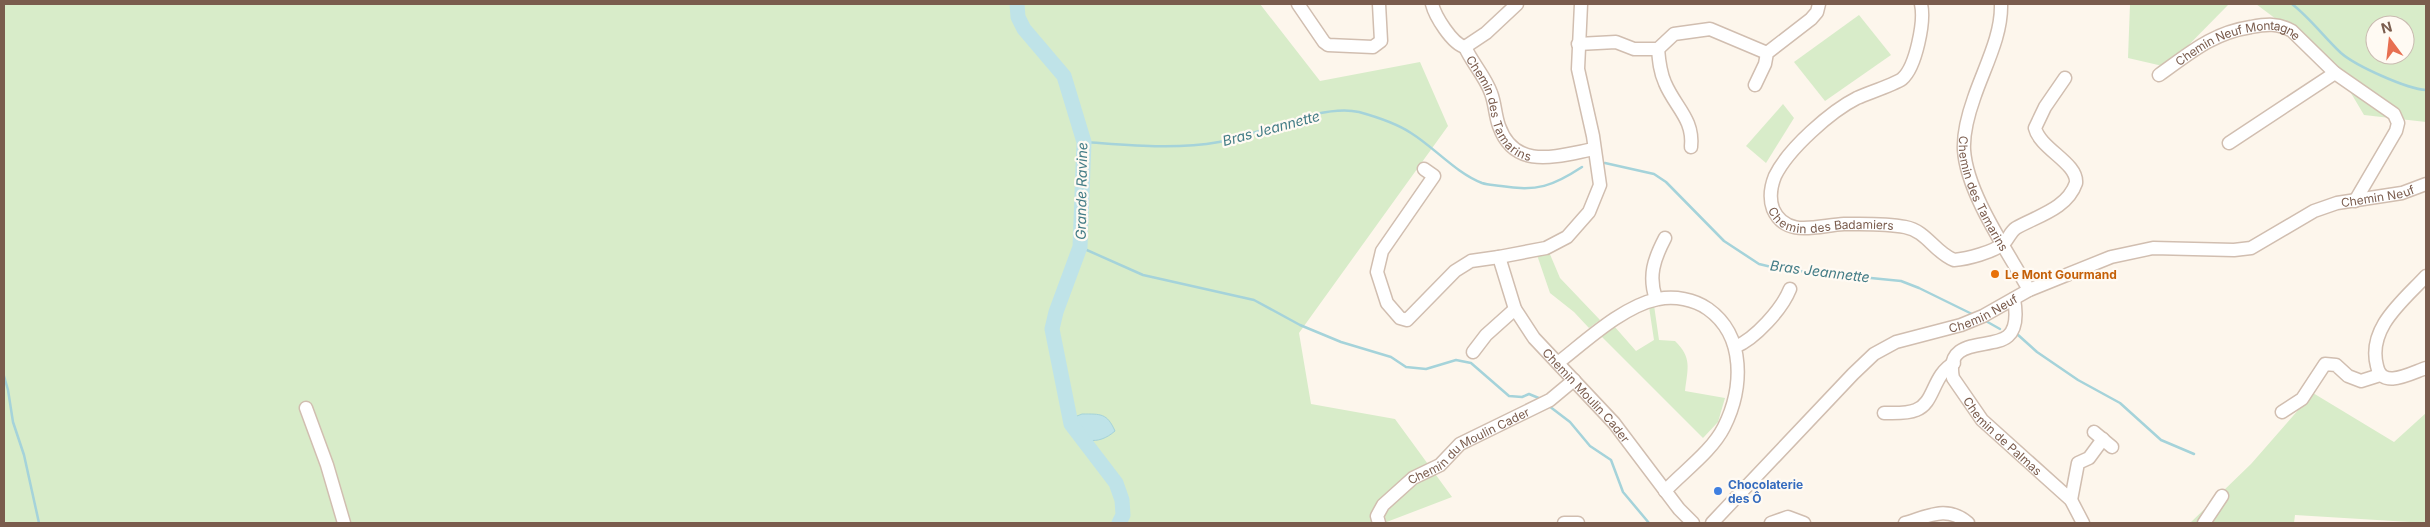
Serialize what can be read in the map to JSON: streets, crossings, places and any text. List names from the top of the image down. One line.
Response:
{"streets":{"street":["Chemin Neuf Montagne","Chemin des Tamarins","Chemin Neuf","Chemin des Badamiers","Chemin Moulin Cader","Chemin de Palmas","Chemin du Moulin Cader"]},"crossings":[["Chemin Neuf Montagne","Chemin Neuf"],["Chemin des Tamarins","Chemin Neuf"],["Chemin des Tamarins","Chemin des Badamiers"],["Chemin Moulin Cader","Chemin du Moulin Cader"]],"water":["Bras Jeannette","Grande Ravine"],"places":["Le Mont Gourmand","Chocolaterie des Ô"],"north":"top"}
